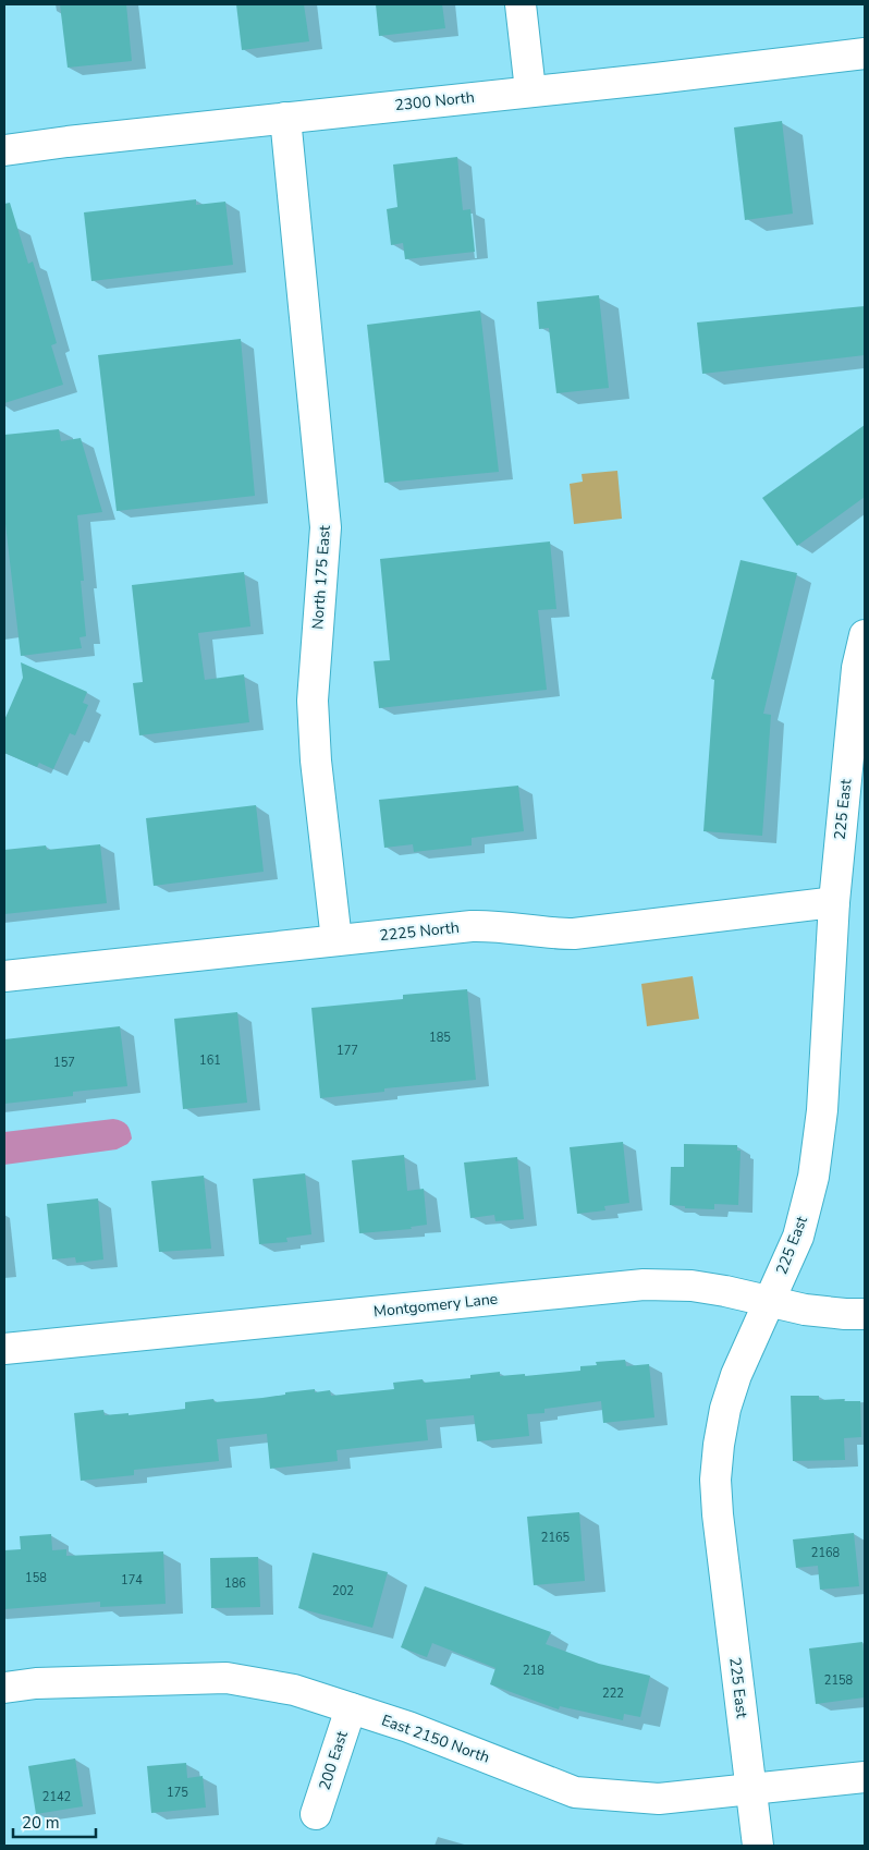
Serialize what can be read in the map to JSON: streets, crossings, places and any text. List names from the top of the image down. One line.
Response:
{"streets":{"street":["2300 North","North 175 East","225 East","2225 North","Montgomery Lane","East 2150 North","200 East"]},"crossings":[["2300 North","North 175 East"],["North 175 East","2225 North"],["225 East","2225 North"],["225 East","Montgomery Lane"],["225 East","East 2150 North"],["East 2150 North","200 East"]],"house_numbers":["185","177","161","157","2165","2168","158","174","186","202","218","2158","222","175","2142"],"scale_bar":"20 m"}
